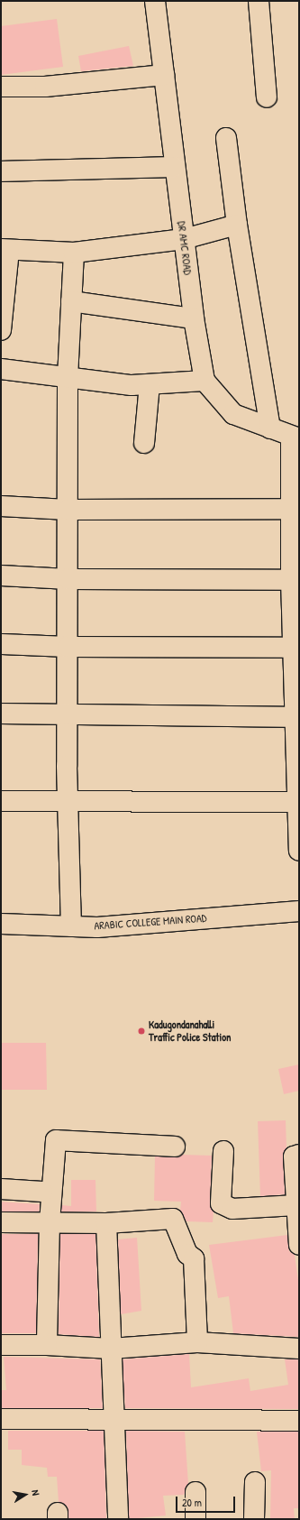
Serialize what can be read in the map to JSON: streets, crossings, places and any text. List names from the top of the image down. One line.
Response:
{"streets":{"street":["DR AMC ROAD","ARABIC COLLEGE MAIN ROAD"]},"places":["Kadugondanahalli Traffic Police Station"],"scale_bar":"20 m","north":"right"}
